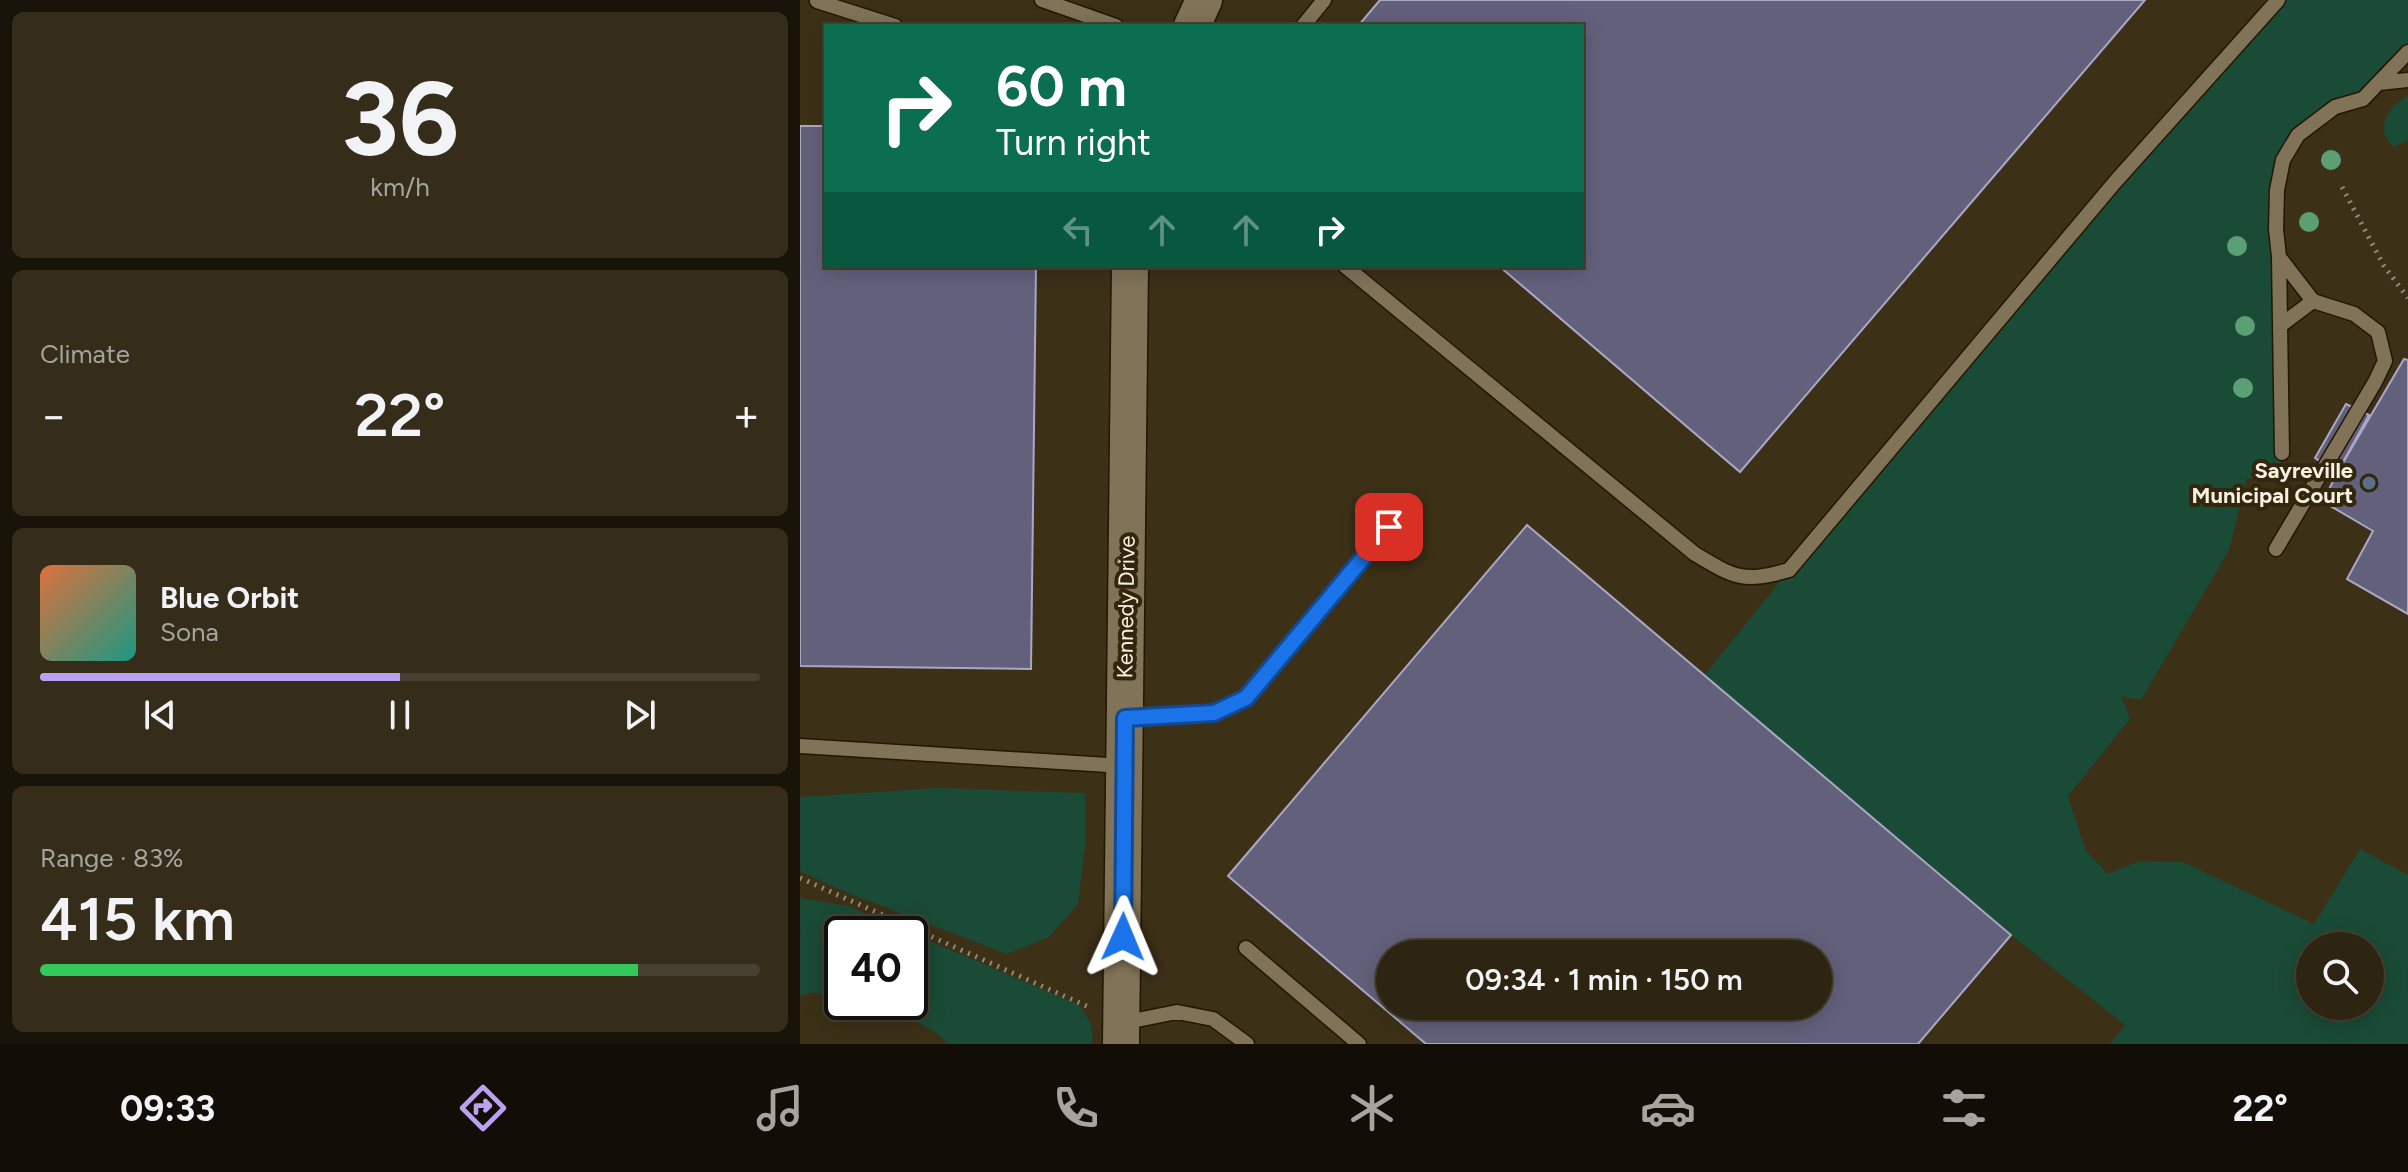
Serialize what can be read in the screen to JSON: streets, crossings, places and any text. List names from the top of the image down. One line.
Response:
{"streets":{"street":["Kennedy Drive"]},"places":["Sayreville Municipal Court"],"page":{"tile":[["36","km/h"],"Climate",["Range · 83%","415 km"]],"turn":["60 m","Turn right"],"heat":["−","22°","+"],"song":["Blue Orbit","Sona"],"limit":"40","trip":"09:34 · 1 min · 150 m","tabs":["09:33","22°"]}}
